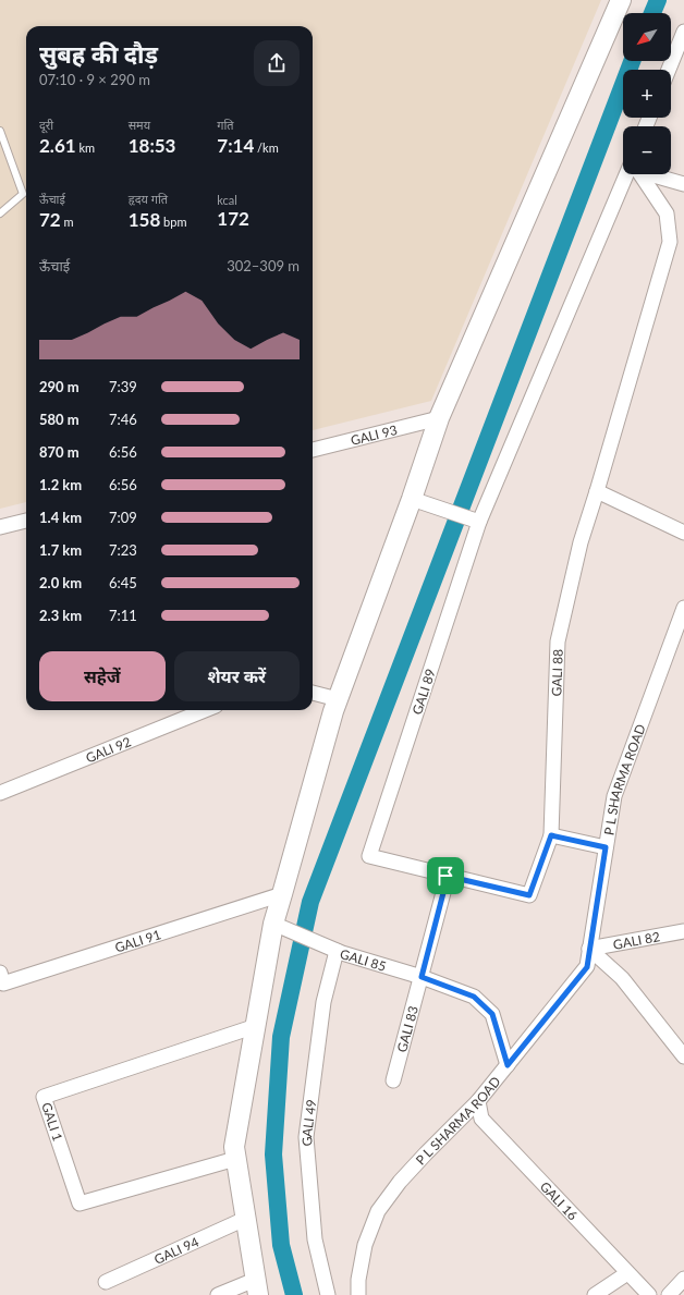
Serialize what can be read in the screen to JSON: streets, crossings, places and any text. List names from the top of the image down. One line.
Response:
{"streets":{"street":["GALI 93","GALI 88","GALI 89","GALI 92","P L SHARMA ROAD","GALI 82","GALI 91","GALI 85","GALI 83","GALI 1","GALI 49","GALI 16","GALI 94"]},"crossings":[["GALI 88","GALI 89"],["GALI 88","GALI 83"],["GALI 89","GALI 83"],["P L SHARMA ROAD","GALI 82"],["P L SHARMA ROAD","GALI 85"],["P L SHARMA ROAD","GALI 16"],["GALI 85","GALI 83"],["GALI 85","GALI 49"]],"north":"bottom left","page":{"map_buttons":["+","−"],"heading":["सुबह की दौड़","07:10 · 9 × 290 m"],"stats":[["दूरी","2.61 km"],["समय","18:53"],["गति","7:14 /km"],["ऊँचाई","72 m"],["हृदय गति","158 bpm"],["kcal","172"]],"chart":["ऊँचाई","302–309 m"],"list":[{"name":"290 m","note":"7:39"},{"name":"580 m","note":"7:46"},{"name":"870 m","note":"6:56"},{"name":"1.2 km","note":"6:56"},{"name":"1.4 km","note":"7:09"},{"name":"1.7 km","note":"7:23"},{"name":"2.0 km","note":"6:45"},{"name":"2.3 km","note":"7:11"}],"buttons":["सहेजें","शेयर करें"]}}
